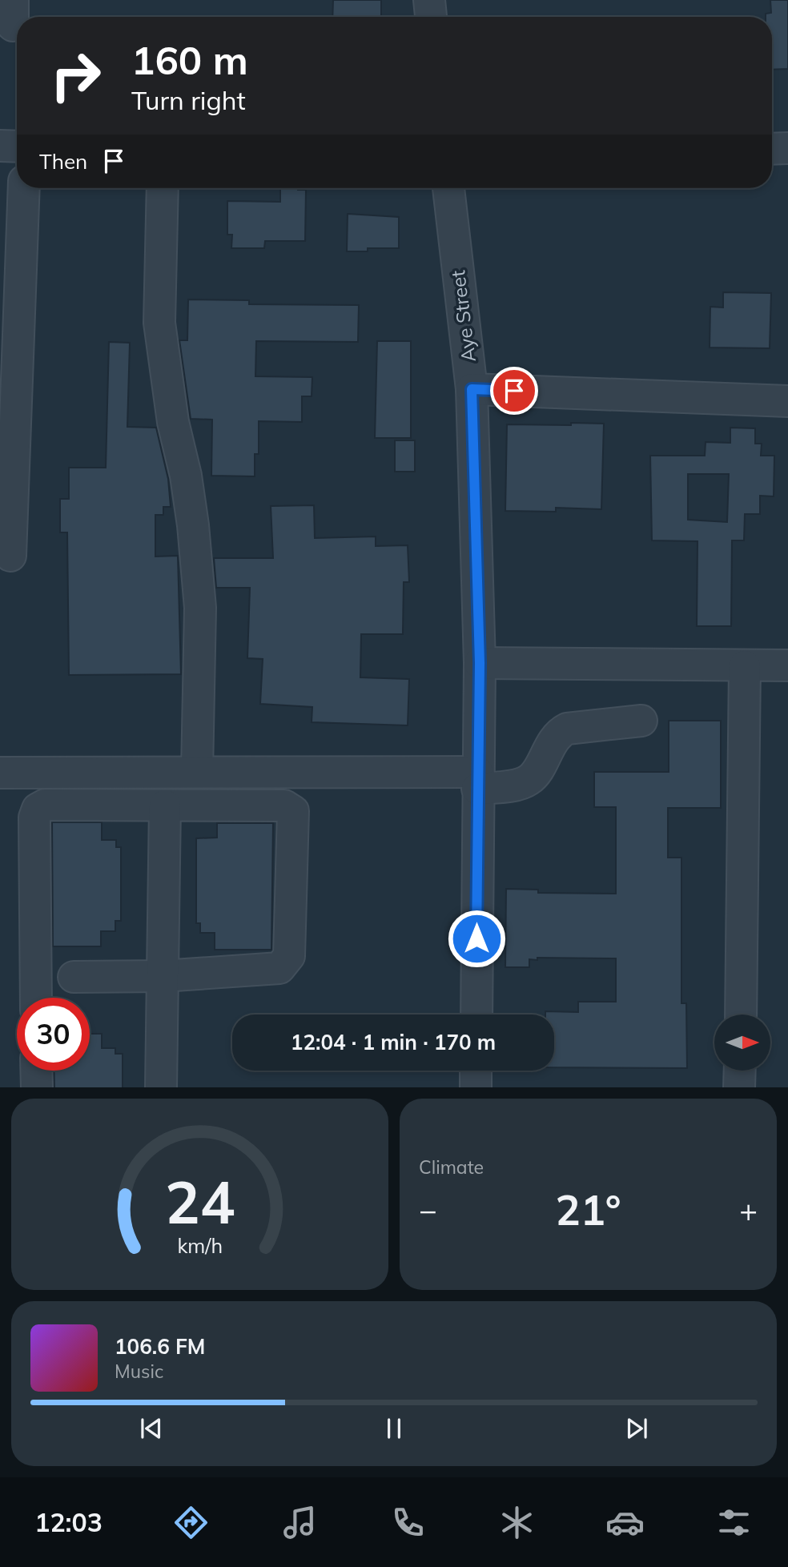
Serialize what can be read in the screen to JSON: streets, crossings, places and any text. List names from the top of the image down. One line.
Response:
{"streets":{"street":["Aye Street"]},"north":"right","page":{"turn":["160 m","Turn right"],"then":"Then","limit":"30","trip":"12:04 · 1 min · 170 m","tile":"Climate","heat":["−","21°","+"],"song":["106.6 FM","Music"],"tabs":"12:03","gauge":["24","km/h"]}}
